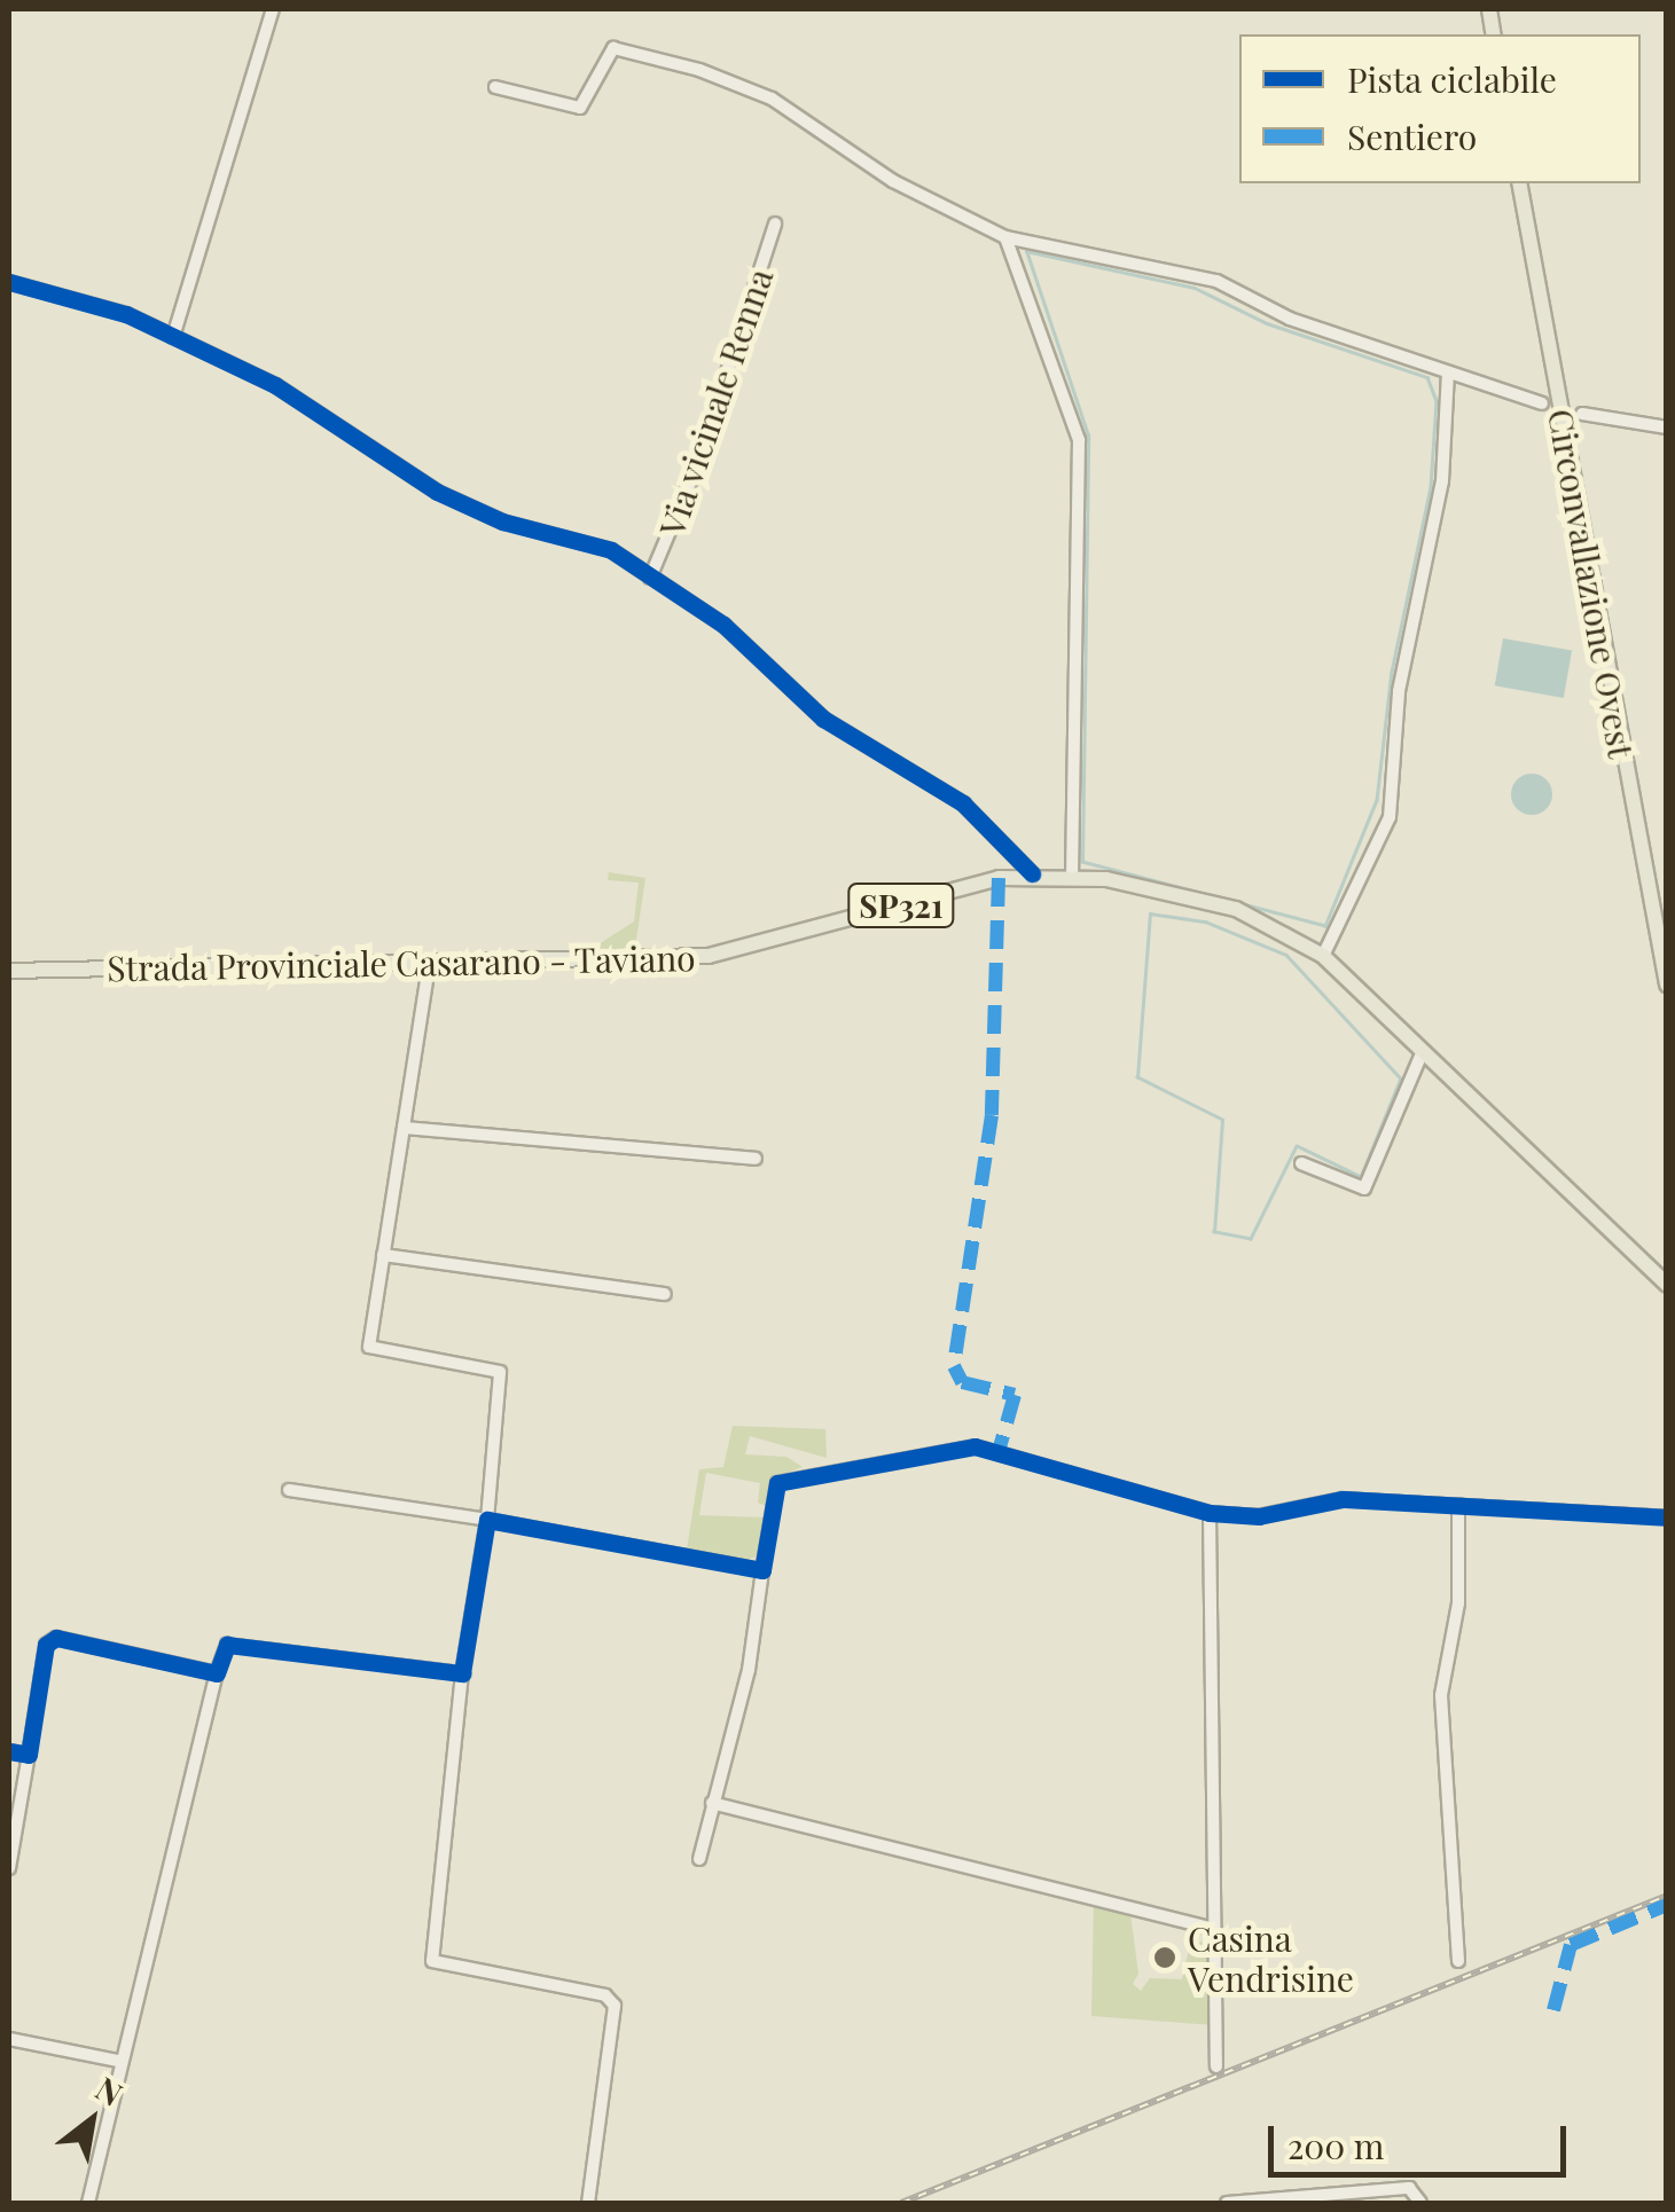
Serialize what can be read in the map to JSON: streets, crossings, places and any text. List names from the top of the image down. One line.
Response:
{"streets":{"main road":["Circonvallazione Ovest","SP321","Strada Provinciale Casarano - Taviano"],"street":["Via vicinale Renna"]},"places":["Casina Vendrisine"],"legend":["Pista ciclabile","Sentiero"],"scale_bar":"200 m","north":"top right"}
